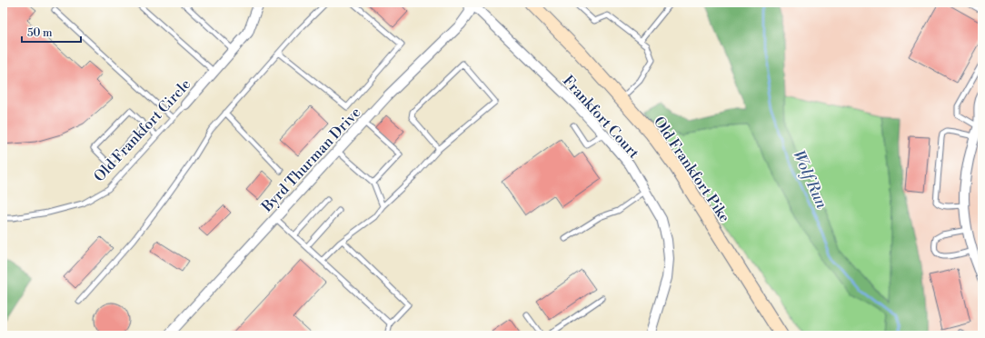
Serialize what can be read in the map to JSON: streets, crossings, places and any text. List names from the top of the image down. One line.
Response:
{"streets":{"main road":["Old Frankfort Pike"],"street":["Frankfort Court","Old Frankfort Circle","Byrd Thurman Drive"]},"crossings":[["Frankfort Court","Byrd Thurman Drive"]],"water":["Wolf Run"],"scale_bar":"50 m"}
